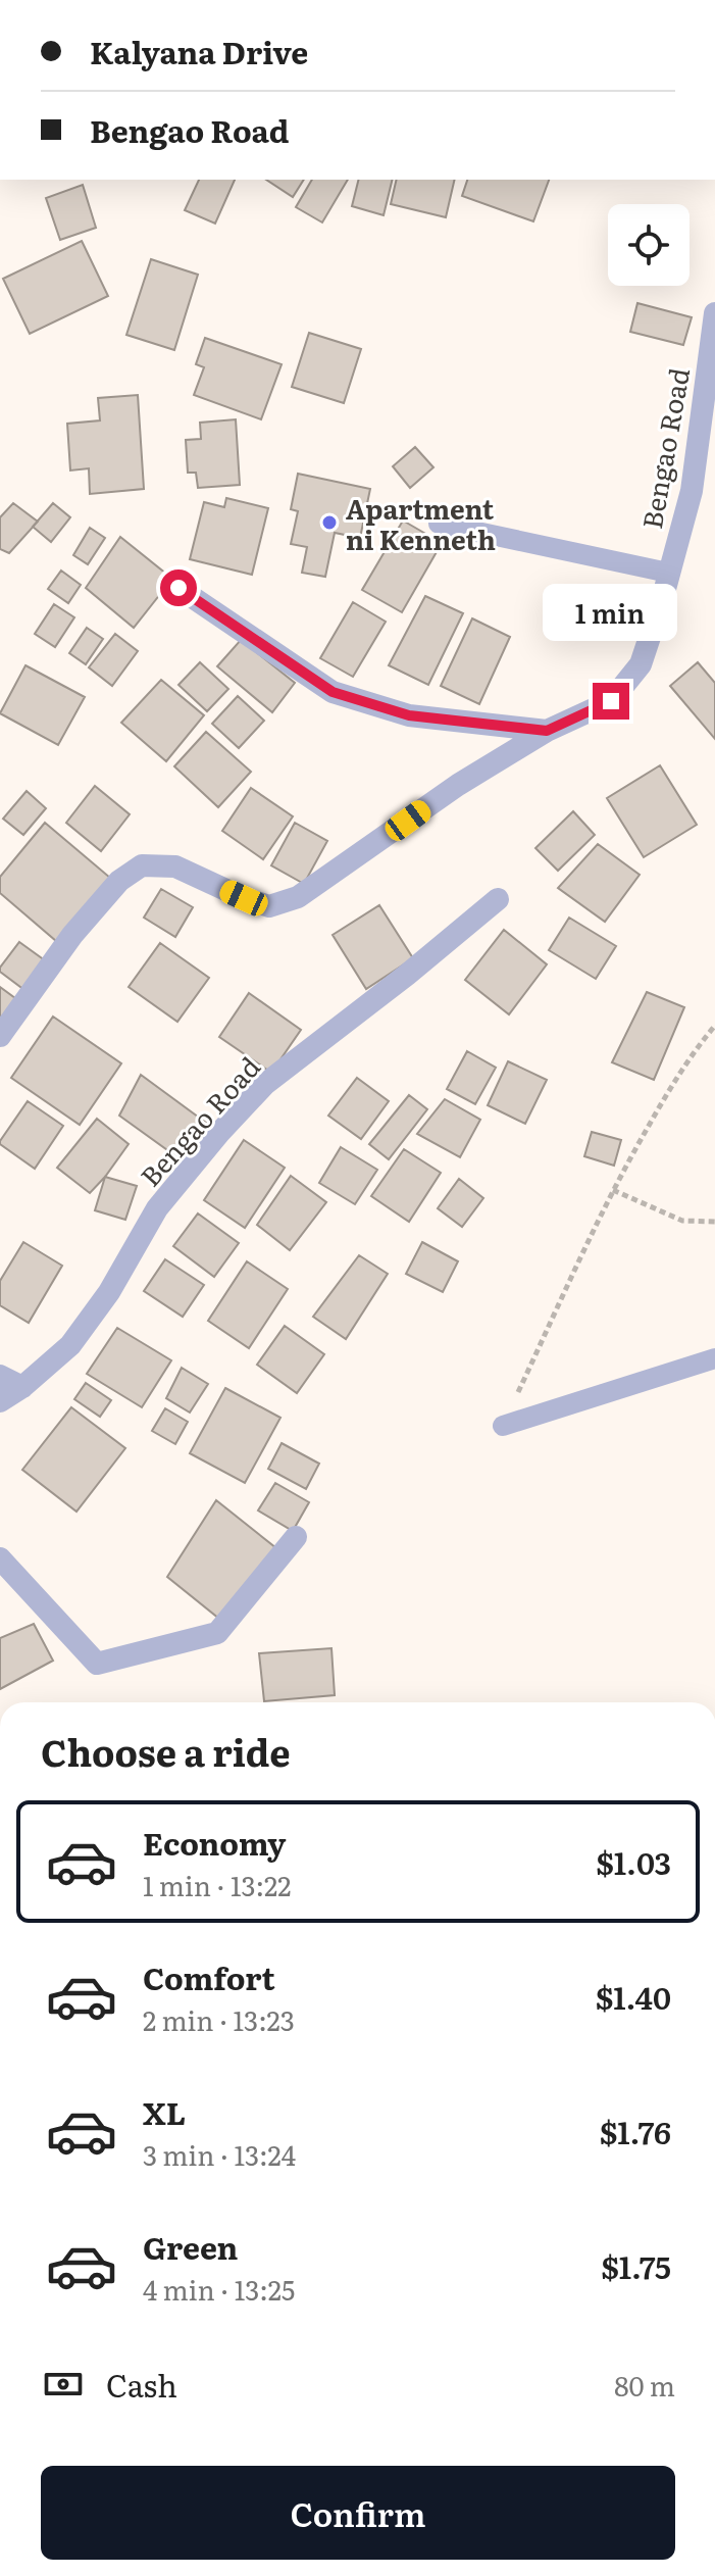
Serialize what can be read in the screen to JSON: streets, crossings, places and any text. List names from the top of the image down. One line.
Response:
{"streets":{"street":["Bengao Road"]},"places":["Apartment ni Kenneth"],"page":{"banner":["Kalyana Drive","Bengao Road"],"bubble":"1 min","heading":"Choose a ride","list":[{"name":"Economy","note":"1 min · 13:22","value":"$1.03"},{"name":"Comfort","note":"2 min · 13:23","value":"$1.40"},{"name":"XL","note":"3 min · 13:24","value":"$1.76"},{"name":"Green","note":"4 min · 13:25","value":"$1.75"}],"pay":["Cash","80 m"],"buttons":"Confirm"}}
